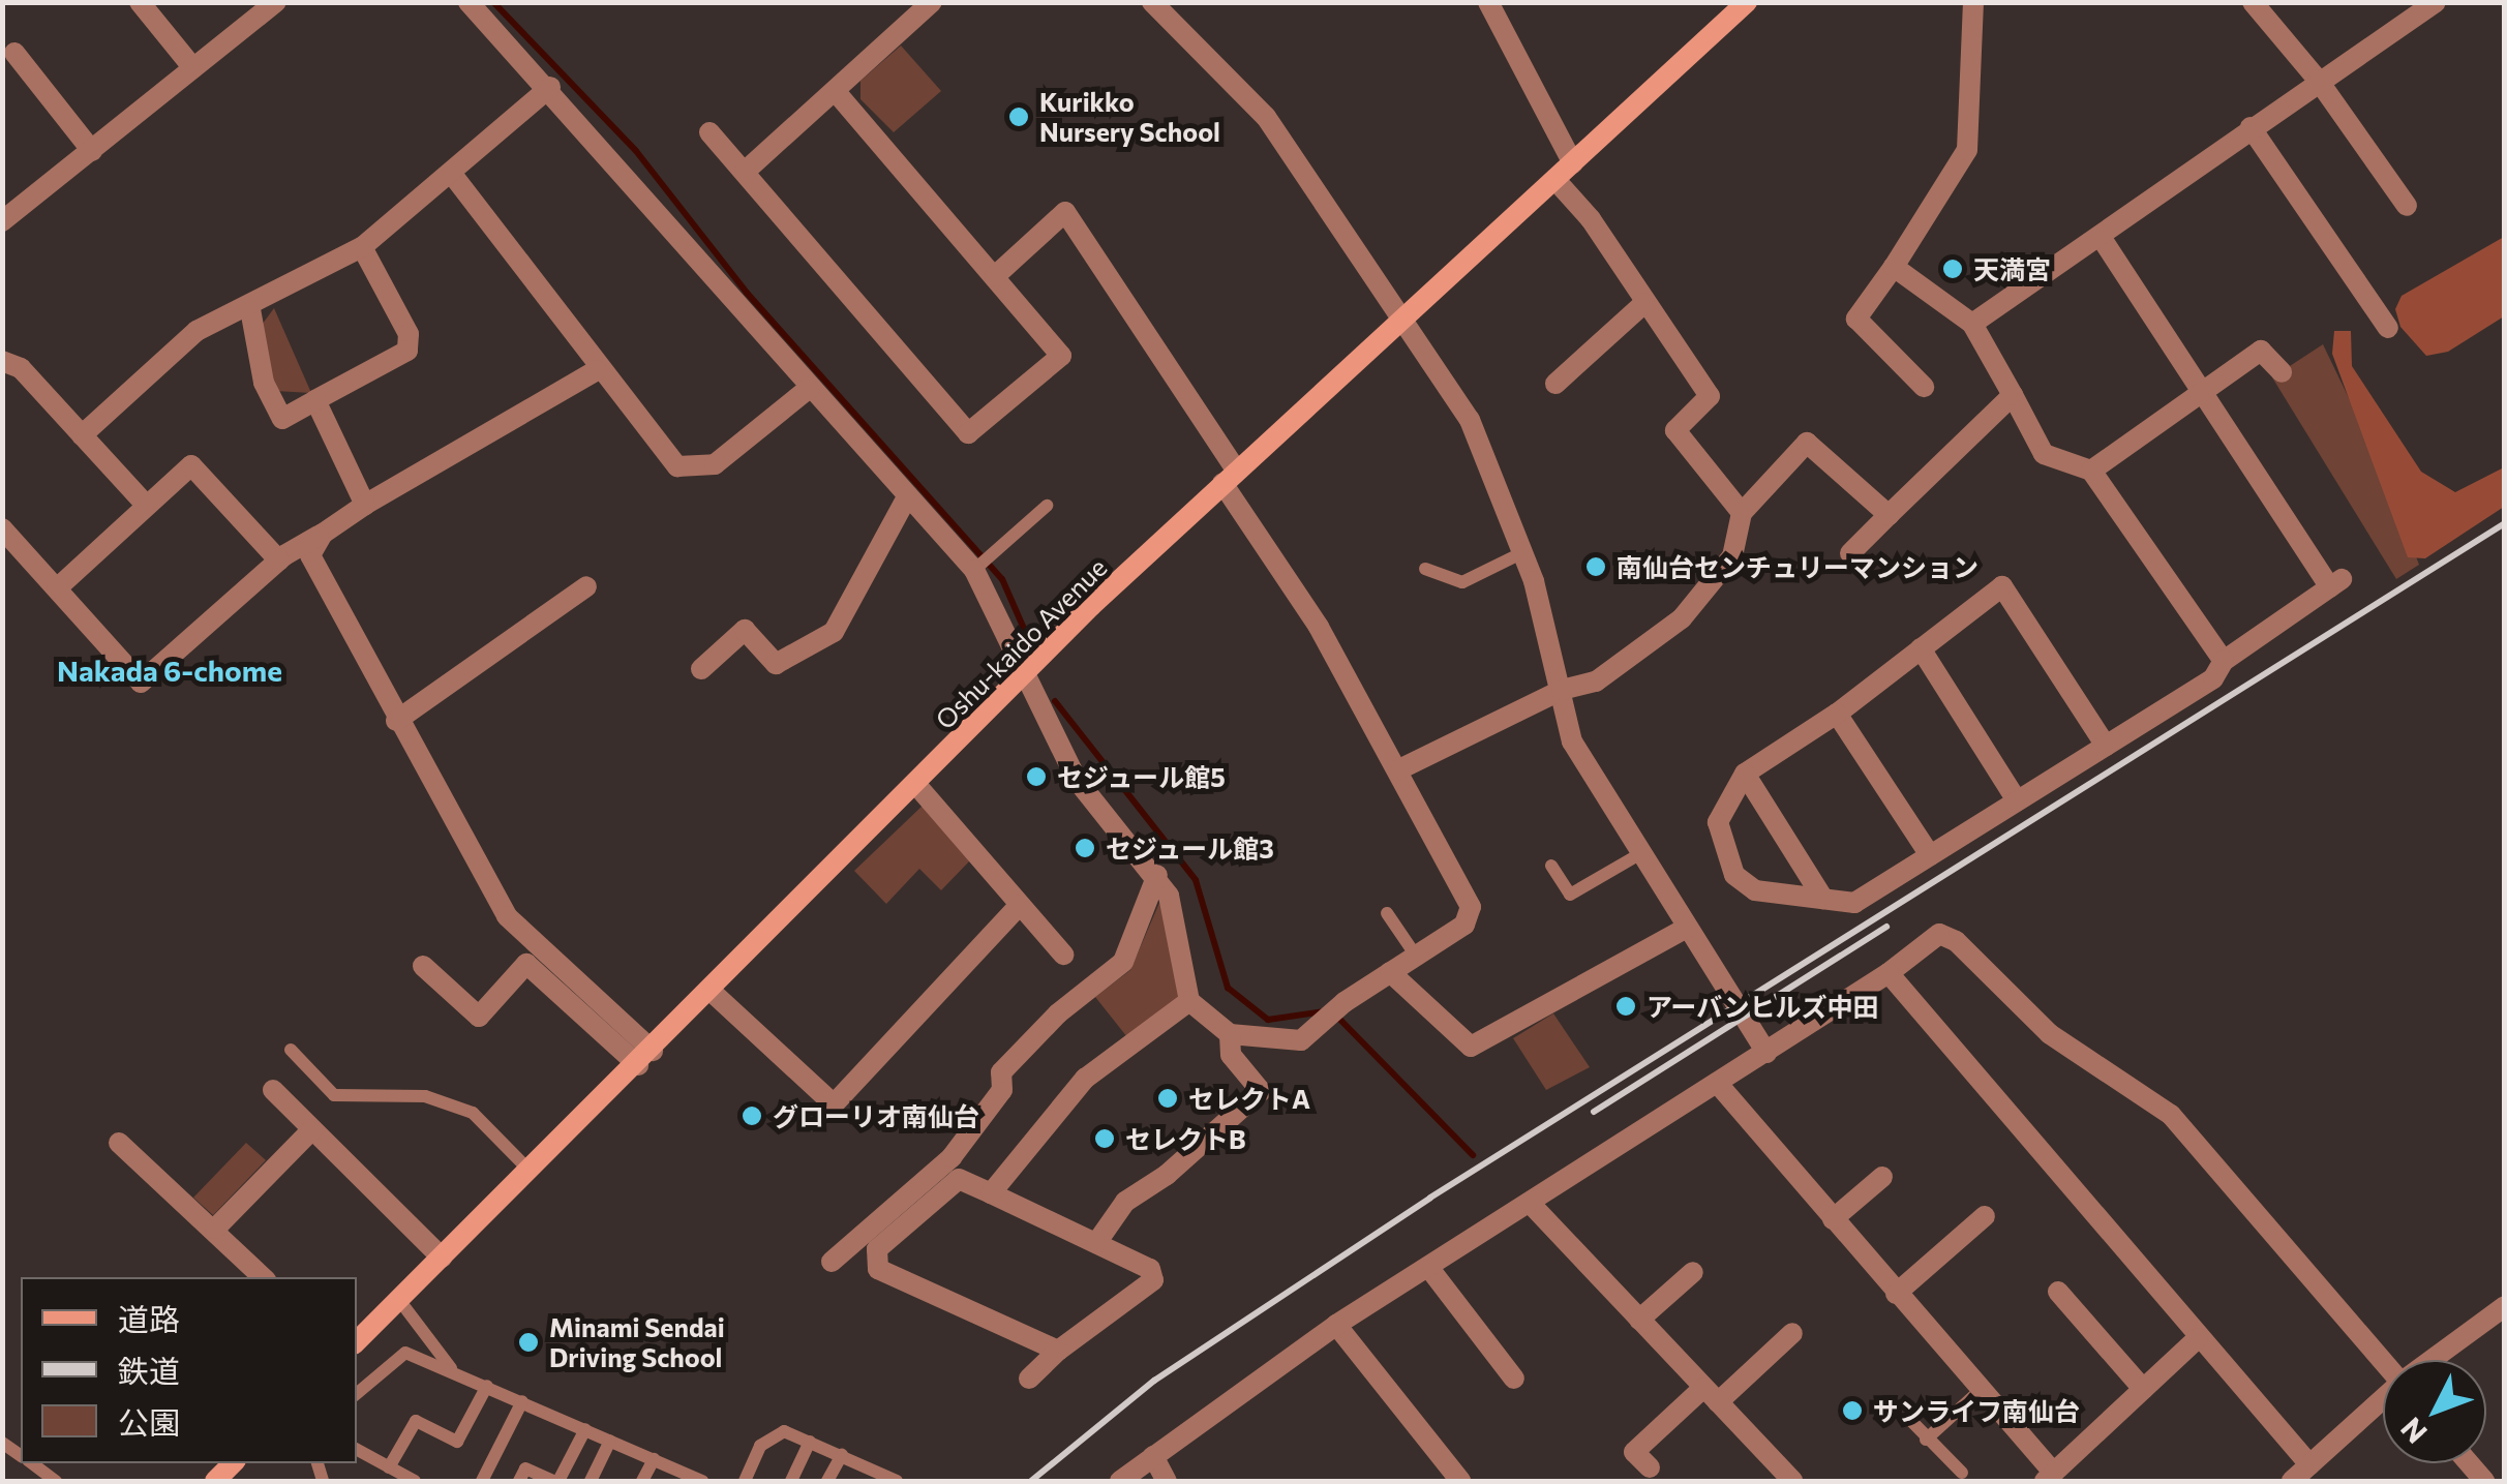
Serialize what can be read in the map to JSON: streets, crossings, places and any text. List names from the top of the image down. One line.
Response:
{"streets":{"main road":["Oshu-kaido Avenue"]},"districts":["Nakada 6-chome"],"places":["Kurikko Nursery School","天満宮","南仙台センチュリーマンション","セジュール館5","セジュール館3","アーバンヒルズ中田","セレクトA","グローリオ南仙台","セレクトB","Minami Sendai Driving School","サンライフ南仙台"],"legend":["道路","鉄道","公園"],"north":"bottom left"}
